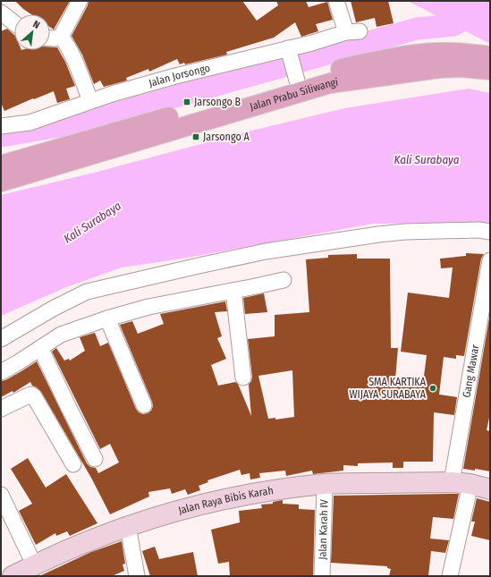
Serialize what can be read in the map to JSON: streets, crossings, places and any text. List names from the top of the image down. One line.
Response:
{"streets":{"main road":["Jalan Prabu Siliwangi","Jalan Raya Bibis Karah"],"street":["Jalan Jorsongo","Gang Mawar","Jalan Karah IV"]},"crossings":[["Gang Mawar","Jalan Raya Bibis Karah"],["Jalan Raya Bibis Karah","Jalan Karah IV"]],"water":["Kali Surabaya"],"places":{"transit":["Jarsongo B","Jarsongo A"],"other":["SMA KARTIKA WIJAYA SURABAYA"]},"north":"top right"}
